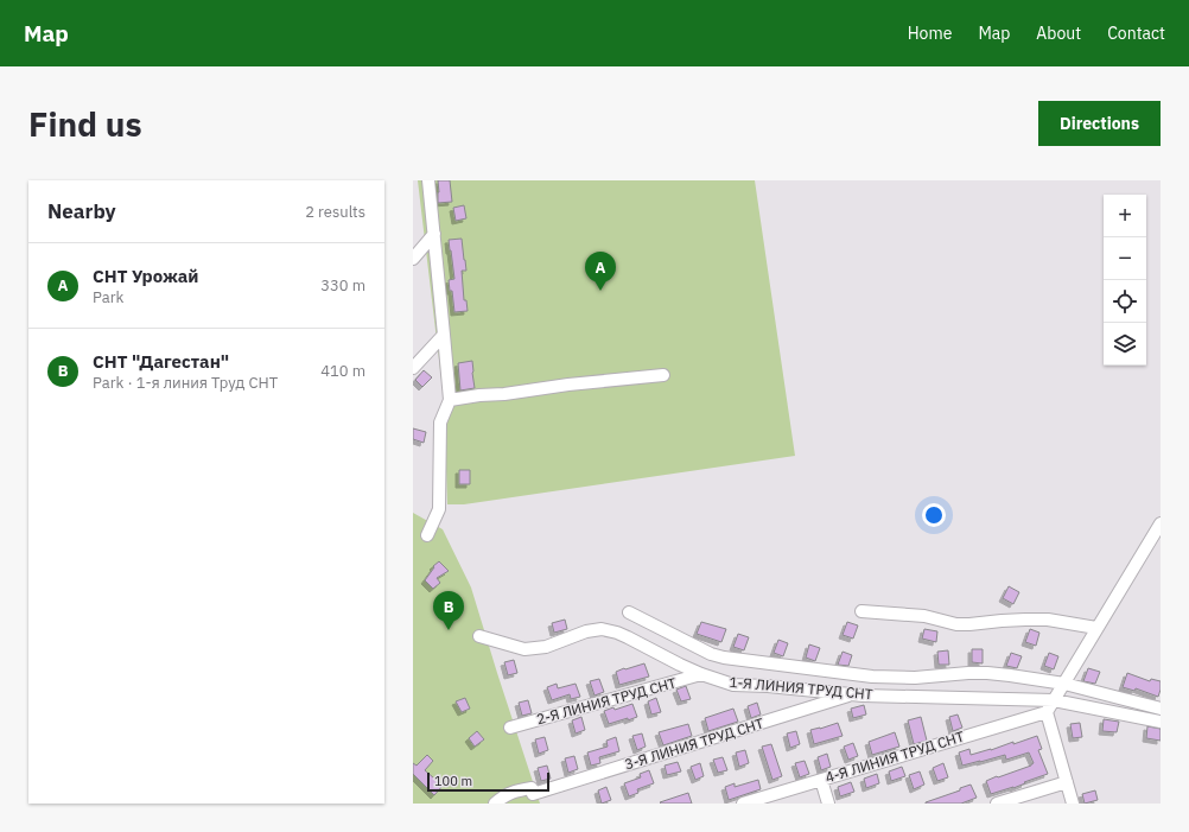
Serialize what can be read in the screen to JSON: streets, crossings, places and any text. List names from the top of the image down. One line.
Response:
{"streets":{"street":["1-Я ЛИНИЯ ТРУД СНТ","2-Я ЛИНИЯ ТРУД СНТ","3-Я ЛИНИЯ ТРУД СНТ","4-Я ЛИНИЯ ТРУД СНТ"]},"crossings":[["1-Я ЛИНИЯ ТРУД СНТ","2-Я ЛИНИЯ ТРУД СНТ"],["1-Я ЛИНИЯ ТРУД СНТ","3-Я ЛИНИЯ ТРУД СНТ"]],"scale_bar":"100 m","page":{"header":"Map","nav":["Home","Map","About","Contact"],"buttons":"Directions","title":"Find us","heading":["Nearby","2 results"],"map_buttons":["+","−"],"list":[{"mark":"A","name":"СНТ Урожай","note":"Park","value":"330 m"},{"mark":"B","name":"СНТ \"Дагестан\"","note":"Park · 1-я линия Труд СНТ","value":"410 m"}],"pins":["A","B"],"scale":"100 m"}}
